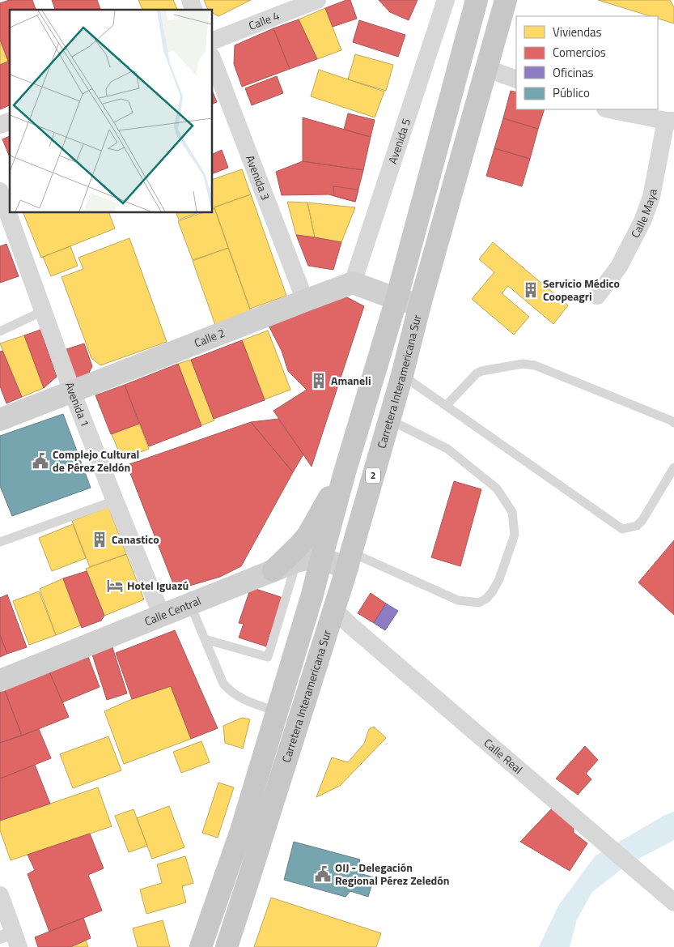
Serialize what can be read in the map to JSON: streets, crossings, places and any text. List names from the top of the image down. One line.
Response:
{"streets":{"highway":["Carretera Interamericana Sur","2"],"main road":["Calle 2","Calle Central"],"street":["Calle 4","Avenida 5","Avenida 3","Calle Maya","Avenida 1","Calle Real"]},"crossings":[["Avenida 5","Calle 2"],["Avenida 3","Calle 2"],["Calle 2","Avenida 1"],["Carretera Interamericana Sur","Calle Central"],["Carretera Interamericana Sur","Calle Real"],["Avenida 1","Calle Central"]],"places":{"building":["Servicio Médico Coopeagri","Amaneli","Canastico"],"public building":["Complejo Cultural de Pérez Zeldón","OIJ - Delegación Regional Pérez Zeledón"],"hotel":["Hotel Iguazú"]},"legend":["Viviendas","Comercios","Oficinas","Público"]}
